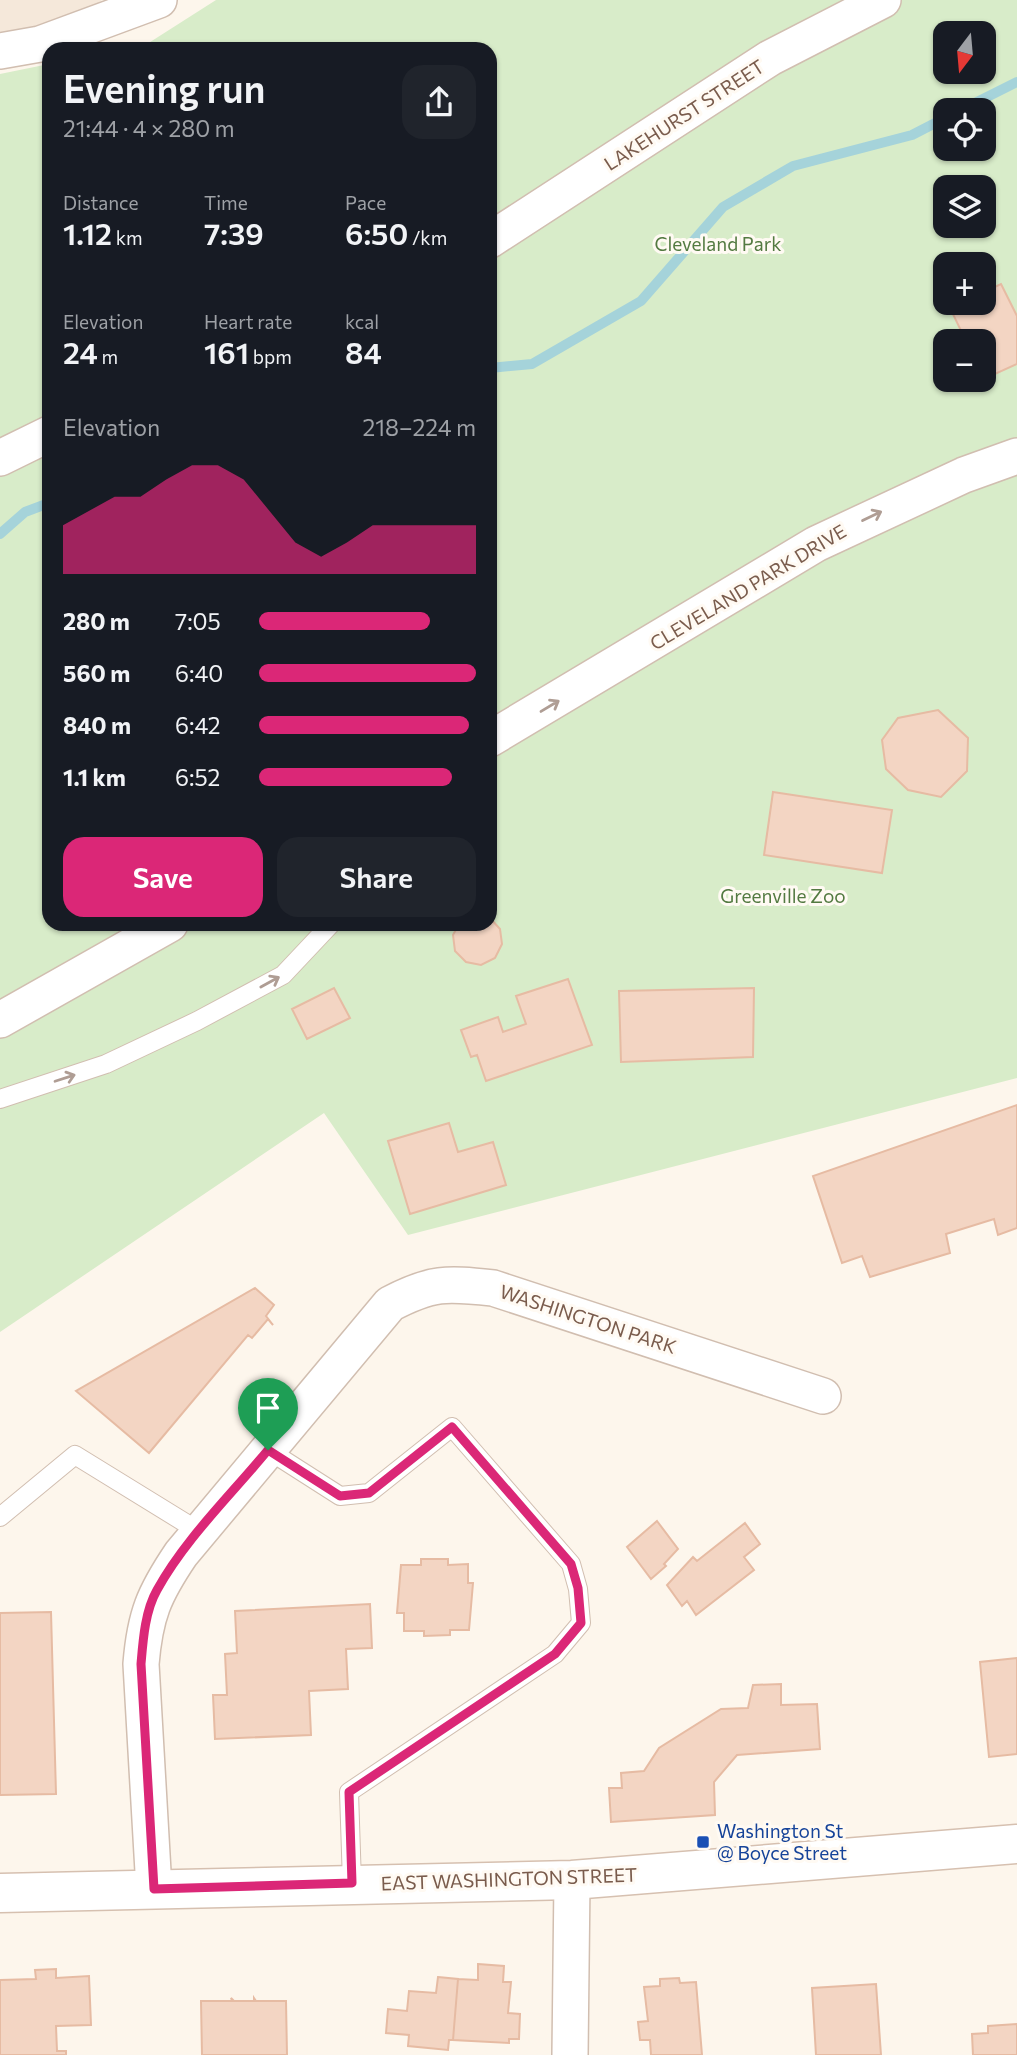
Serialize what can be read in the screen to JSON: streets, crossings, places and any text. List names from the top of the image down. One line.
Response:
{"streets":{"street":["LAKEHURST STREET","CLEVELAND PARK DRIVE","WASHINGTON PARK","EAST WASHINGTON STREET"]},"crossings":[["WASHINGTON PARK","EAST WASHINGTON STREET"]],"one_way":["CLEVELAND PARK DRIVE"],"parks":["Cleveland Park","Greenville Zoo"],"places":{"transit":["Washington St @ Boyce Street"]},"north":"bottom","page":{"map_buttons":["+","−"],"heading":["Evening run","21:44 · 4 × 280 m"],"stats":[["Distance","1.12 km"],["Time","7:39"],["Pace","6:50 /km"],["Elevation","24 m"],["Heart rate","161 bpm"],["kcal","84"]],"chart":["Elevation","218–224 m"],"list":[{"name":"280 m","note":"7:05"},{"name":"560 m","note":"6:40"},{"name":"840 m","note":"6:42"},{"name":"1.1 km","note":"6:52"}],"buttons":["Save","Share"]}}
